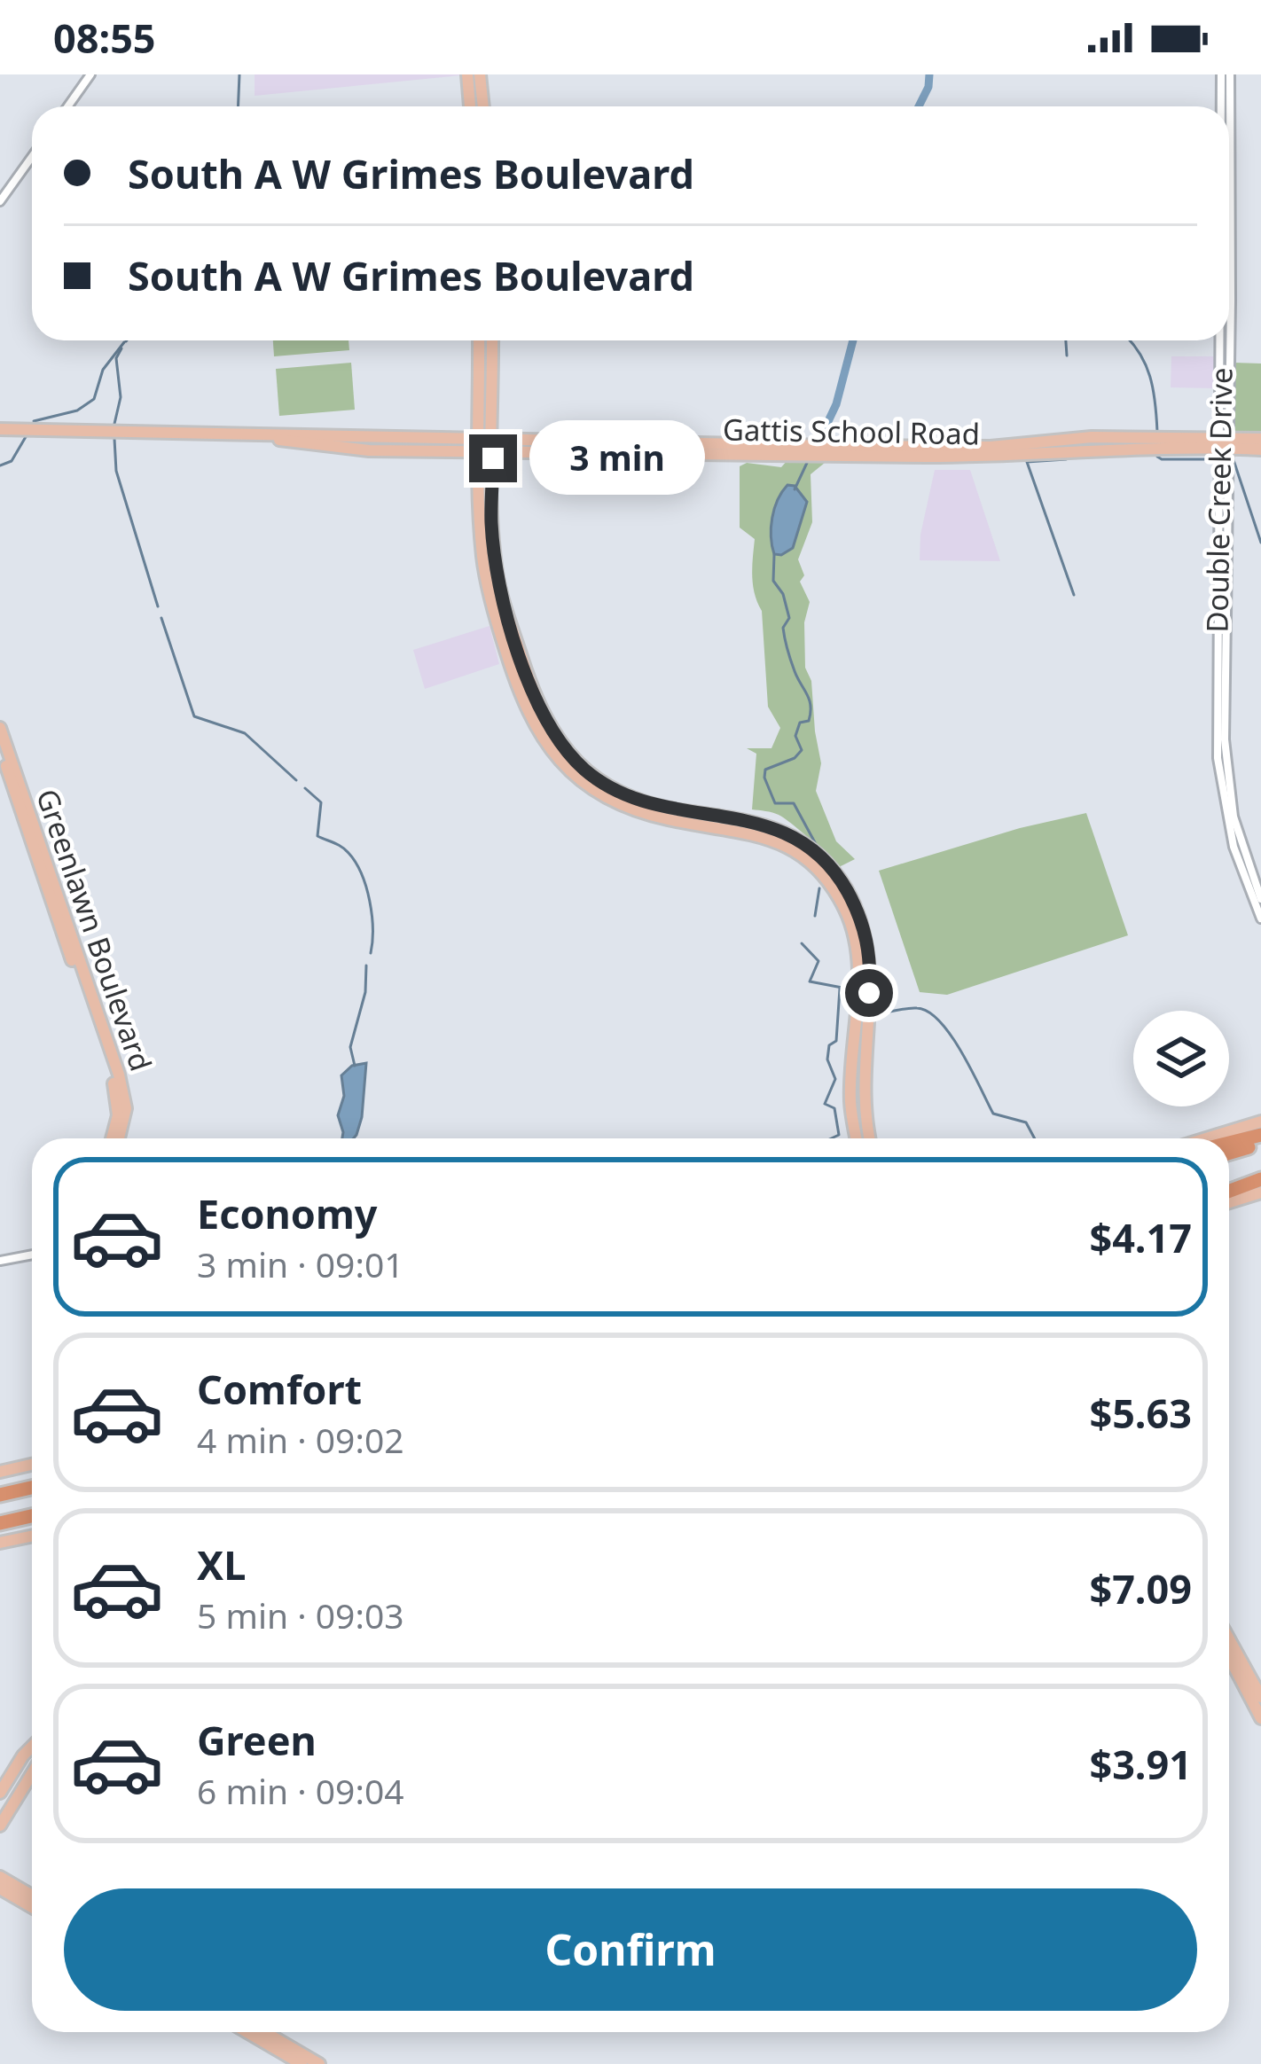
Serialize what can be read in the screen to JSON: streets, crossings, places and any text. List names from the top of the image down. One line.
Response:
{"streets":{"main road":["Gattis School Road","Greenlawn Boulevard"],"street":["Double Creek Drive"]},"crossings":[["Gattis School Road","Double Creek Drive"]],"page":{"status":"08:55","banner":["South A W Grimes Boulevard","South A W Grimes Boulevard"],"bubble":"3 min","list":[{"name":"Economy","note":"3 min · 09:01","value":"$4.17"},{"name":"Comfort","note":"4 min · 09:02","value":"$5.63"},{"name":"XL","note":"5 min · 09:03","value":"$7.09"},{"name":"Green","note":"6 min · 09:04","value":"$3.91"}],"buttons":"Confirm"}}
